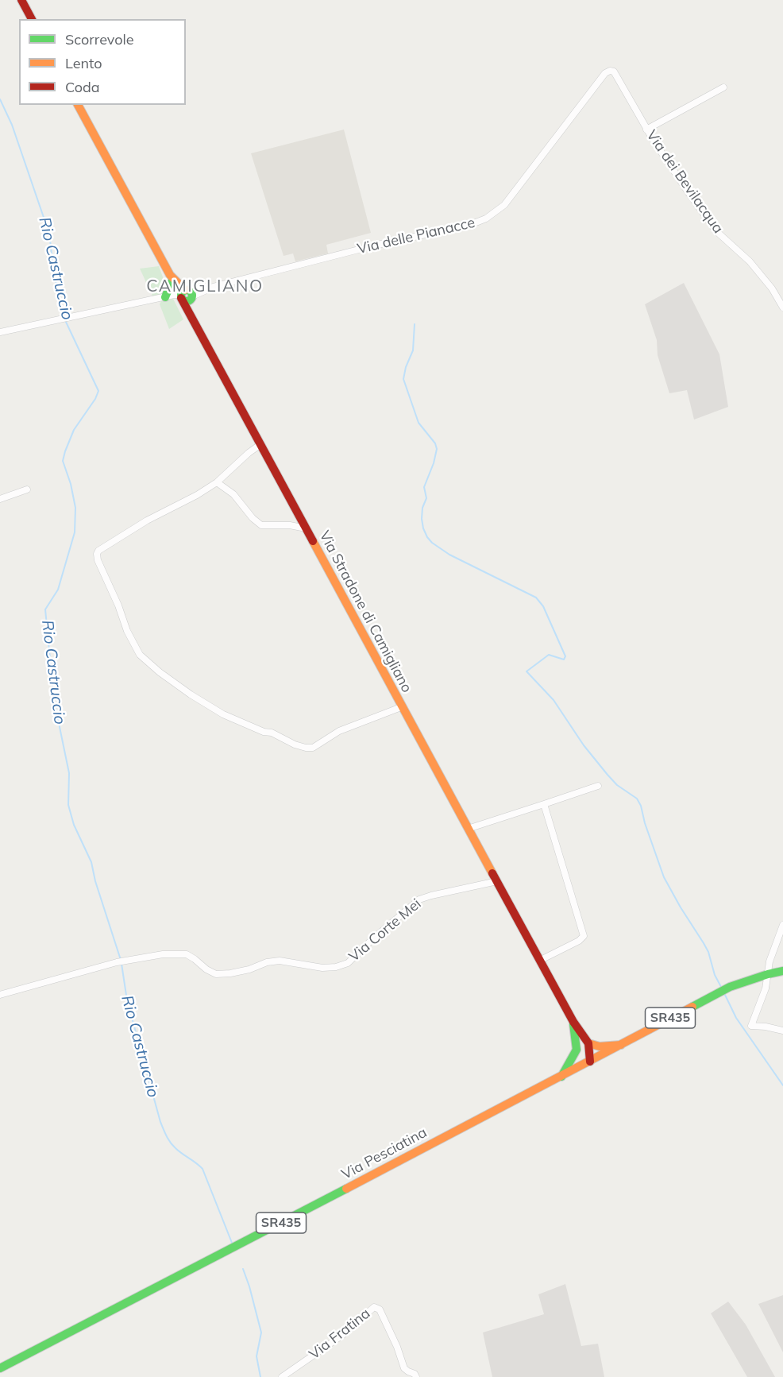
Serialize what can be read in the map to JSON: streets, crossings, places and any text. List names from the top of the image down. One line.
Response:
{"streets":{"street":["Via dei Bevilacqua","Via delle Pianacce","Via Stradone di Camigliano","Via Corte Mei","SR435","Via Pesciatina","Via Fratina"]},"crossings":[["Via dei Bevilacqua","Via delle Pianacce"],["Via delle Pianacce","Via Stradone di Camigliano"],["Via Stradone di Camigliano","Via Corte Mei"]],"districts":["CAMIGLIANO"],"water":["Rio Castruccio"],"legend":["Scorrevole","Lento","Coda"]}
